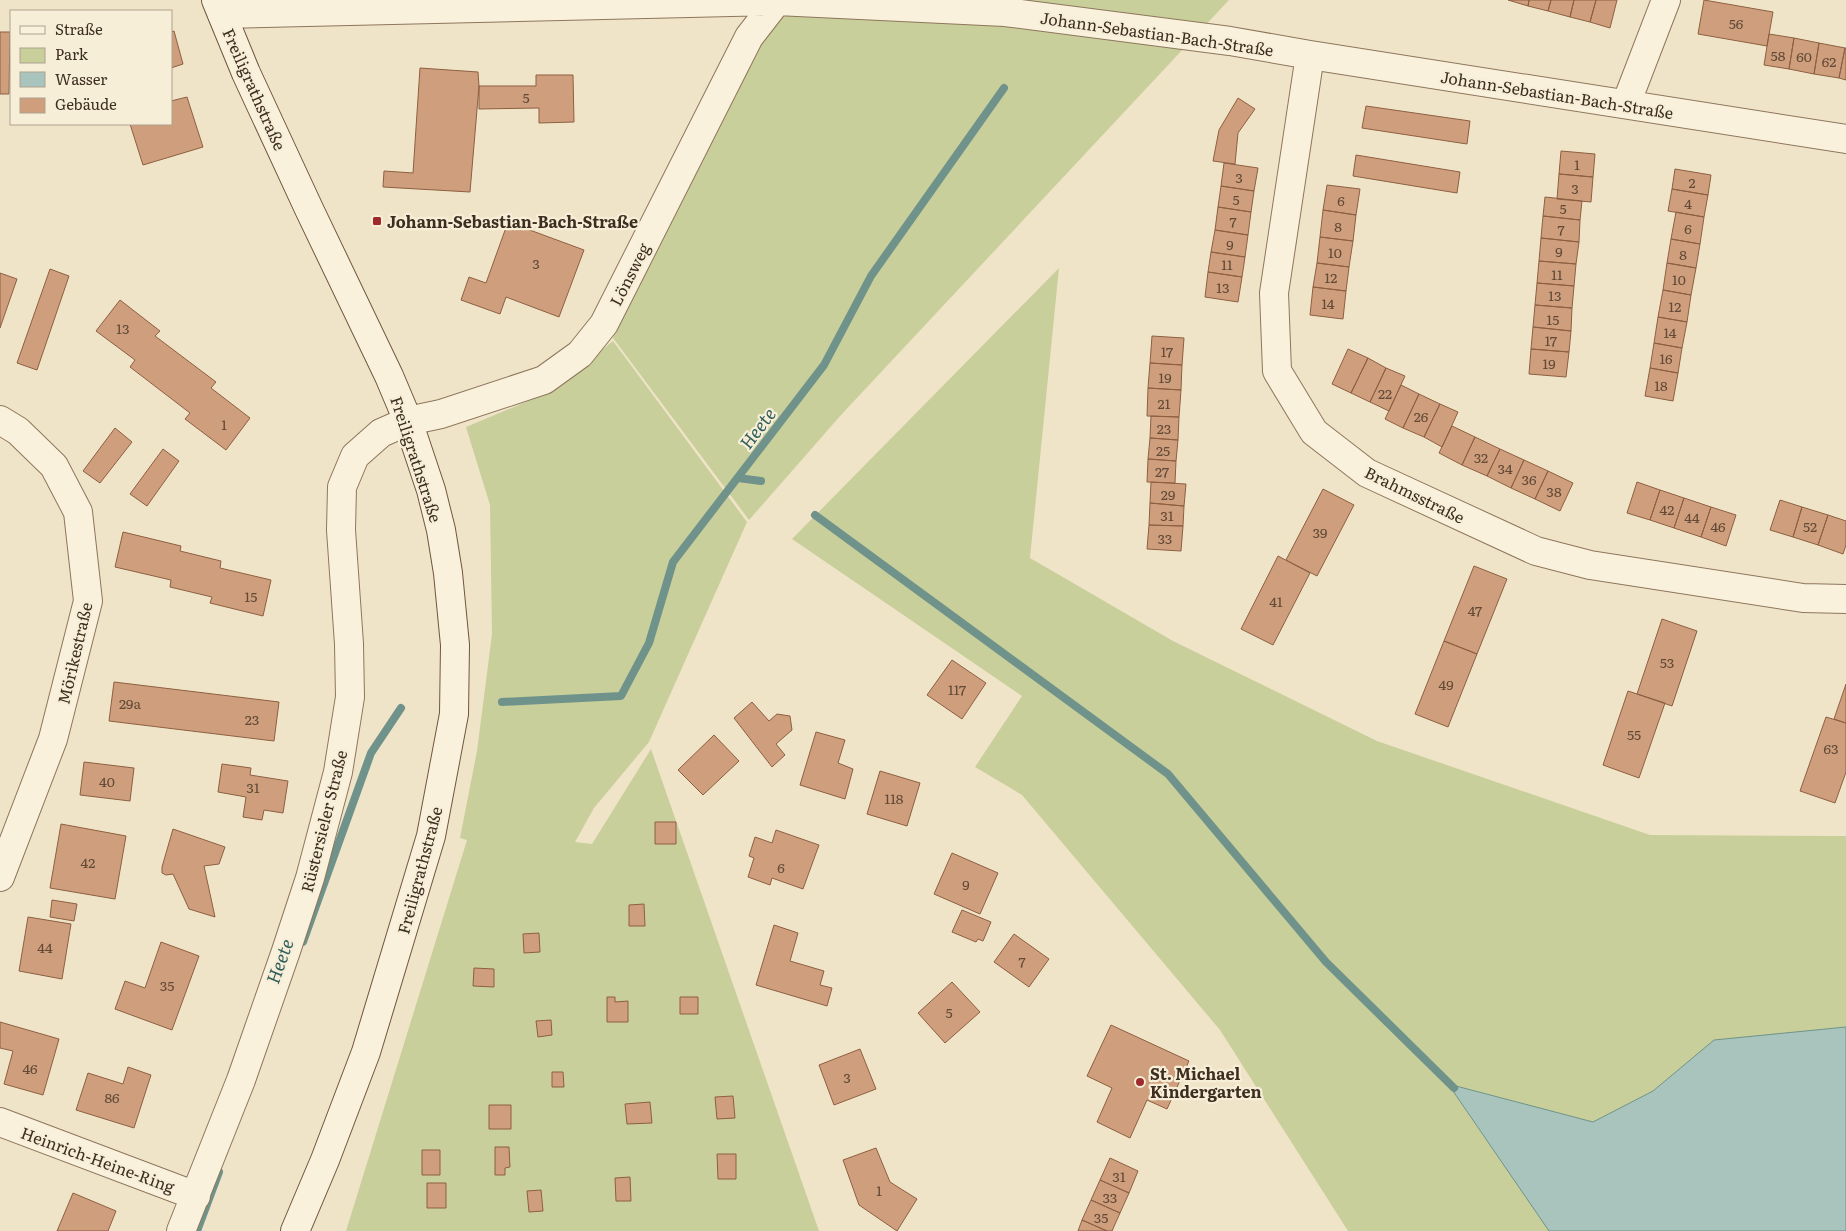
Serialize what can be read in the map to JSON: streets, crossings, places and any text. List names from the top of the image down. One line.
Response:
{"streets":{"street":["Johann-Sebastian-Bach-Straße","Freiligrathstraße","Lönsweg","Brahmsstraße","Mörikestraße","Rüstersieler Straße","Heinrich-Heine-Ring"]},"crossings":[["Johann-Sebastian-Bach-Straße","Freiligrathstraße"],["Johann-Sebastian-Bach-Straße","Lönsweg"],["Johann-Sebastian-Bach-Straße","Brahmsstraße"],["Freiligrathstraße","Lönsweg"],["Freiligrathstraße","Rüstersieler Straße"],["Lönsweg","Rüstersieler Straße"],["Rüstersieler Straße","Heinrich-Heine-Ring"]],"water":["Heete"],"places":{"transit":["Johann-Sebastian-Bach-Straße"],"other":["St. Michael Kindergarten"]},"house_numbers":["56","58","60","62","5","1","3","2","3","5","6","4","5","7","8","6","7","9","9","10","8","3","11","11","12","10","13","13","14","12","15","13","14","17","17","16","19","19","18","22","21","26","1","23","25","32","34","27","36","38","29","42","31","44","46","52","39","33","15","41","47","53","49","117","29a","23","55","63","40","31","118","42","6","9","44","7","35","5","46","3","86","31","1","33","35"],"legend":["Straße","Park","Wasser","Gebäude"]}
